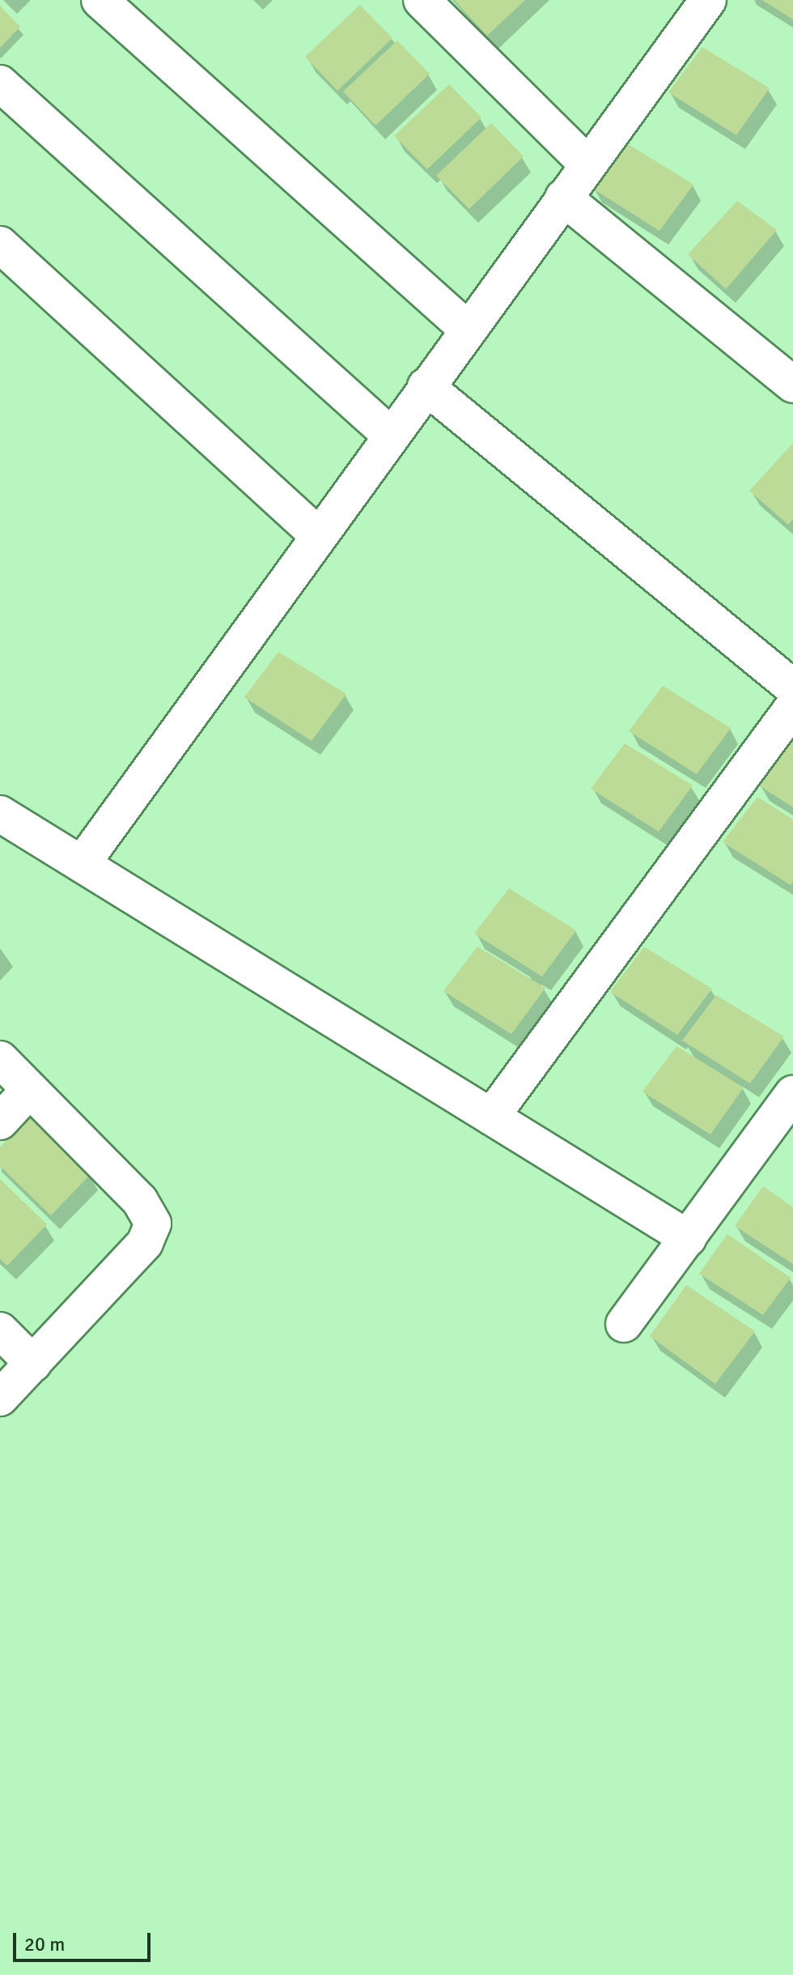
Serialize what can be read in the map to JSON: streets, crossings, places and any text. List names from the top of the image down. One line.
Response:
{"scale_bar":"20 m"}
